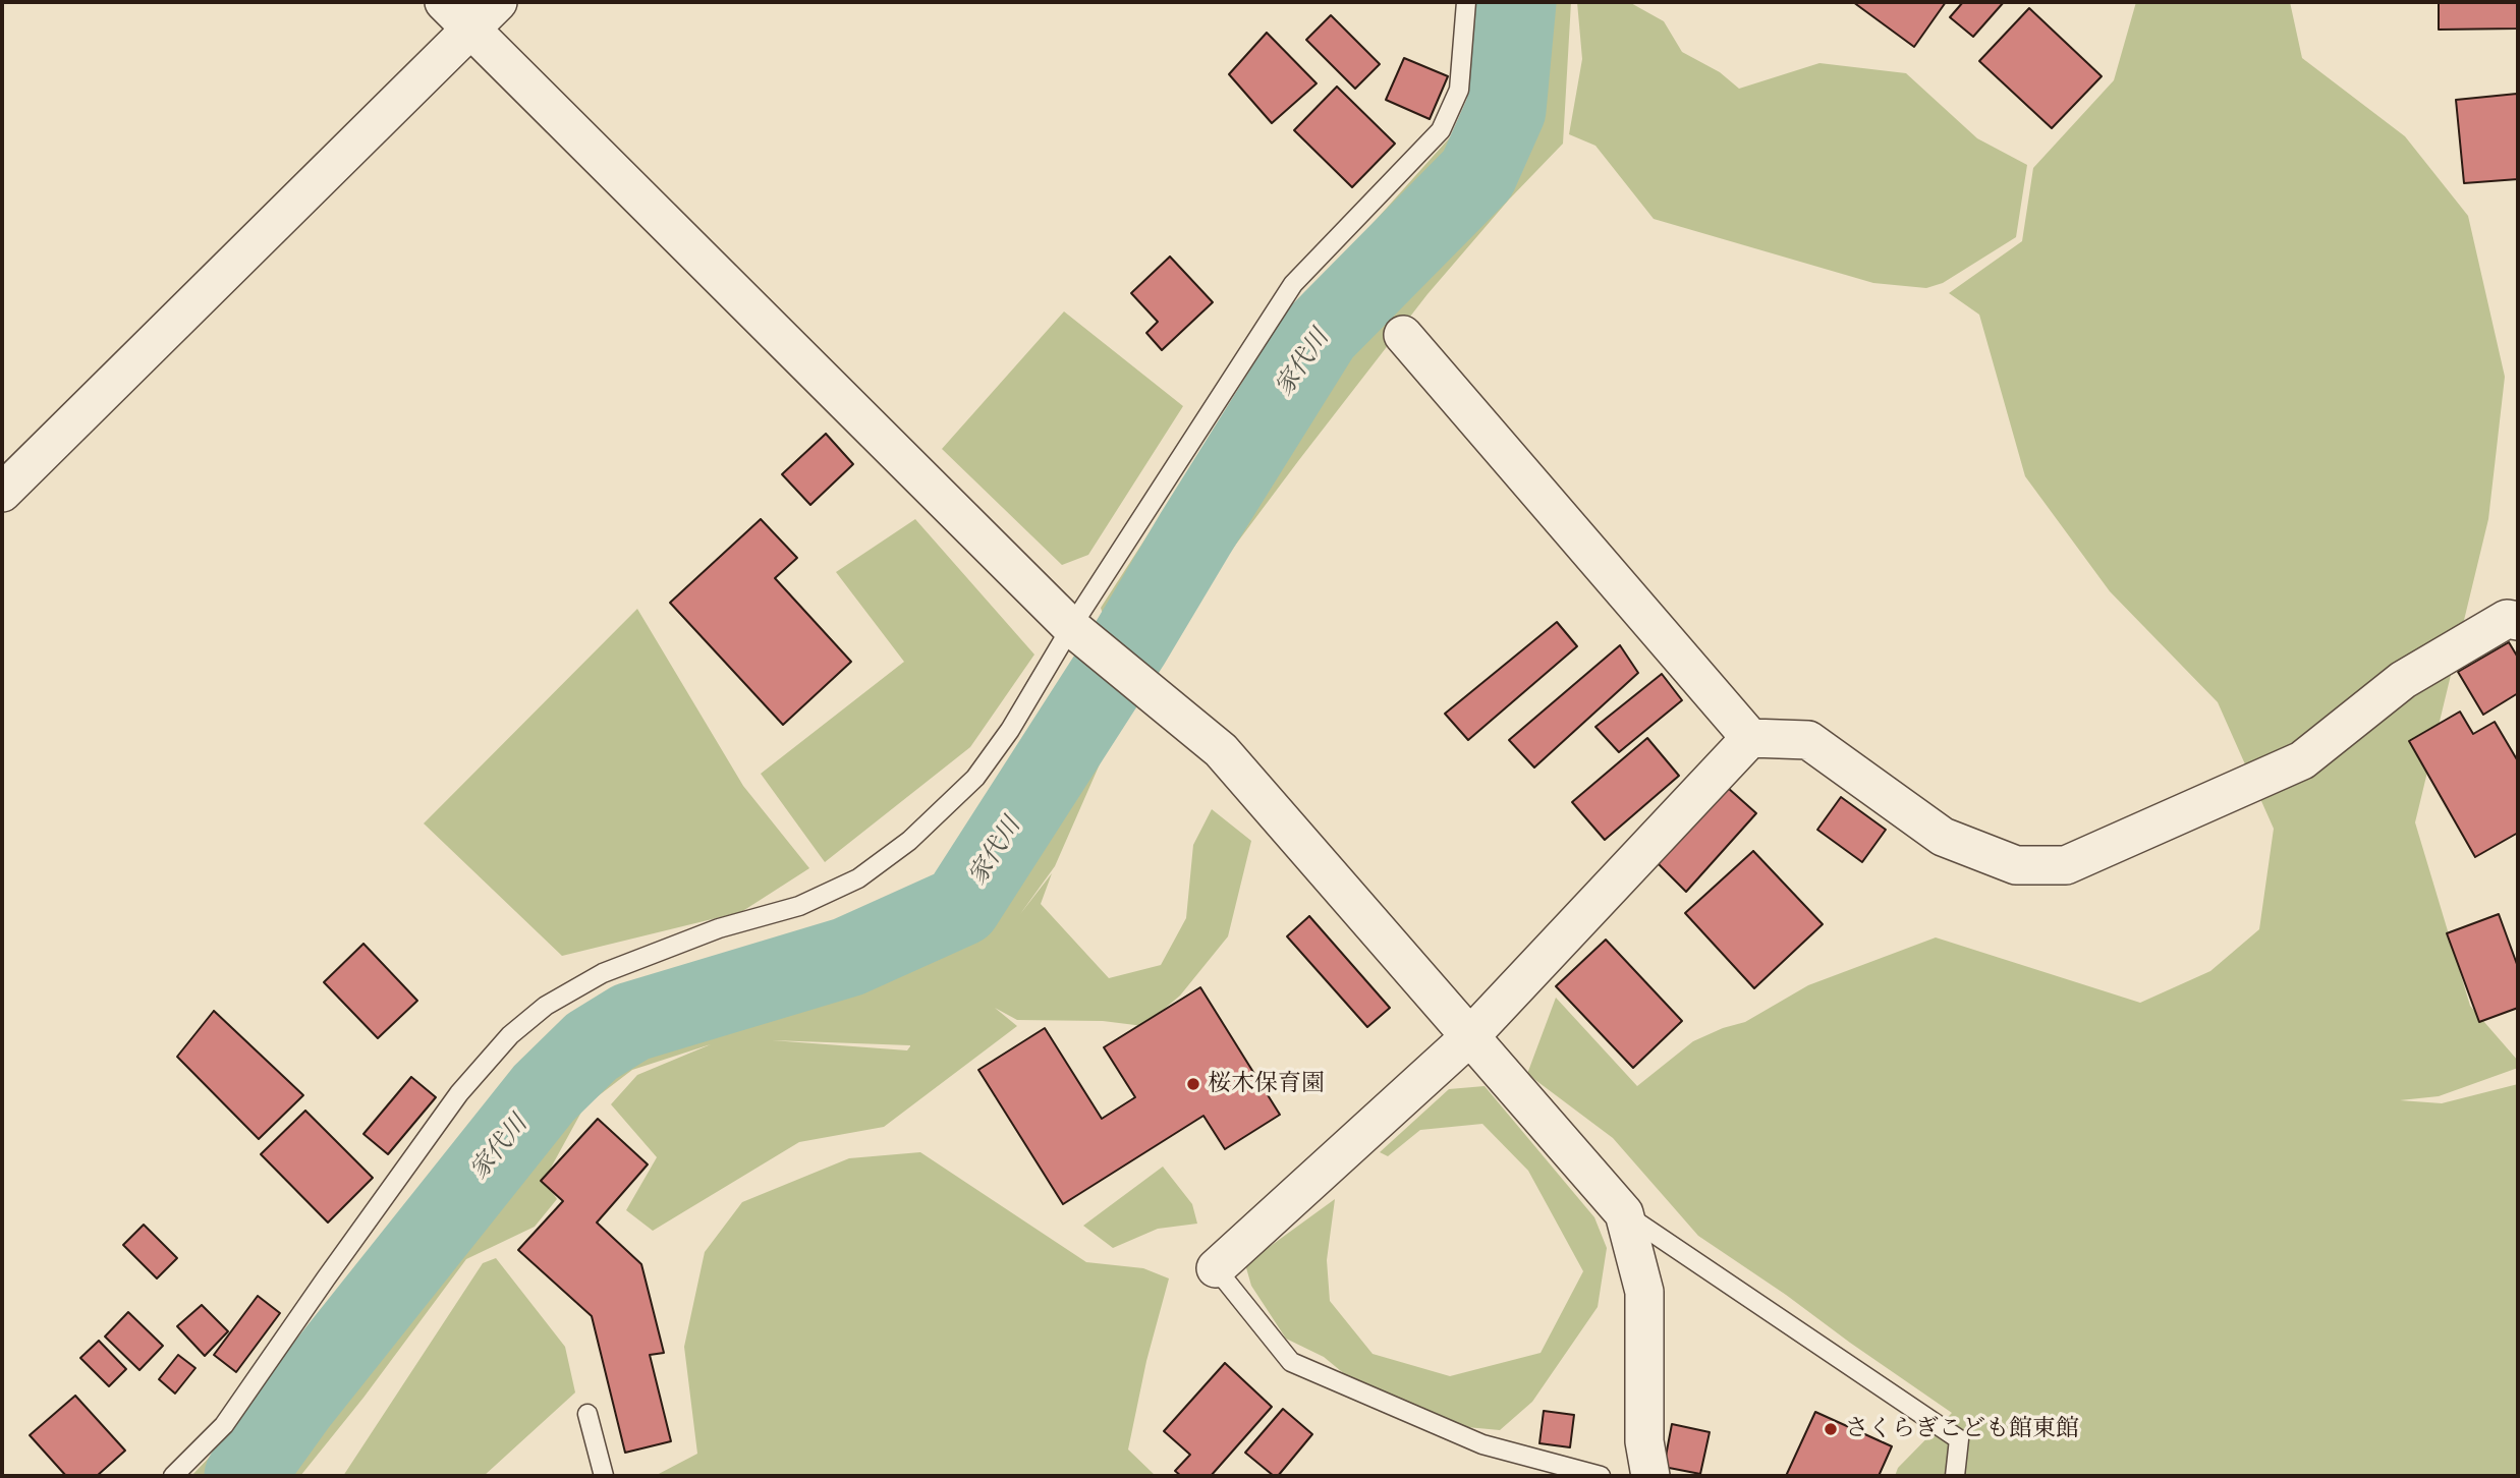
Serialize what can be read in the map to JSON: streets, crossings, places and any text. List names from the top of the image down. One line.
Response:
{"water":["家代川"],"places":["桜木保育園","さくらぎこども館東館"]}
